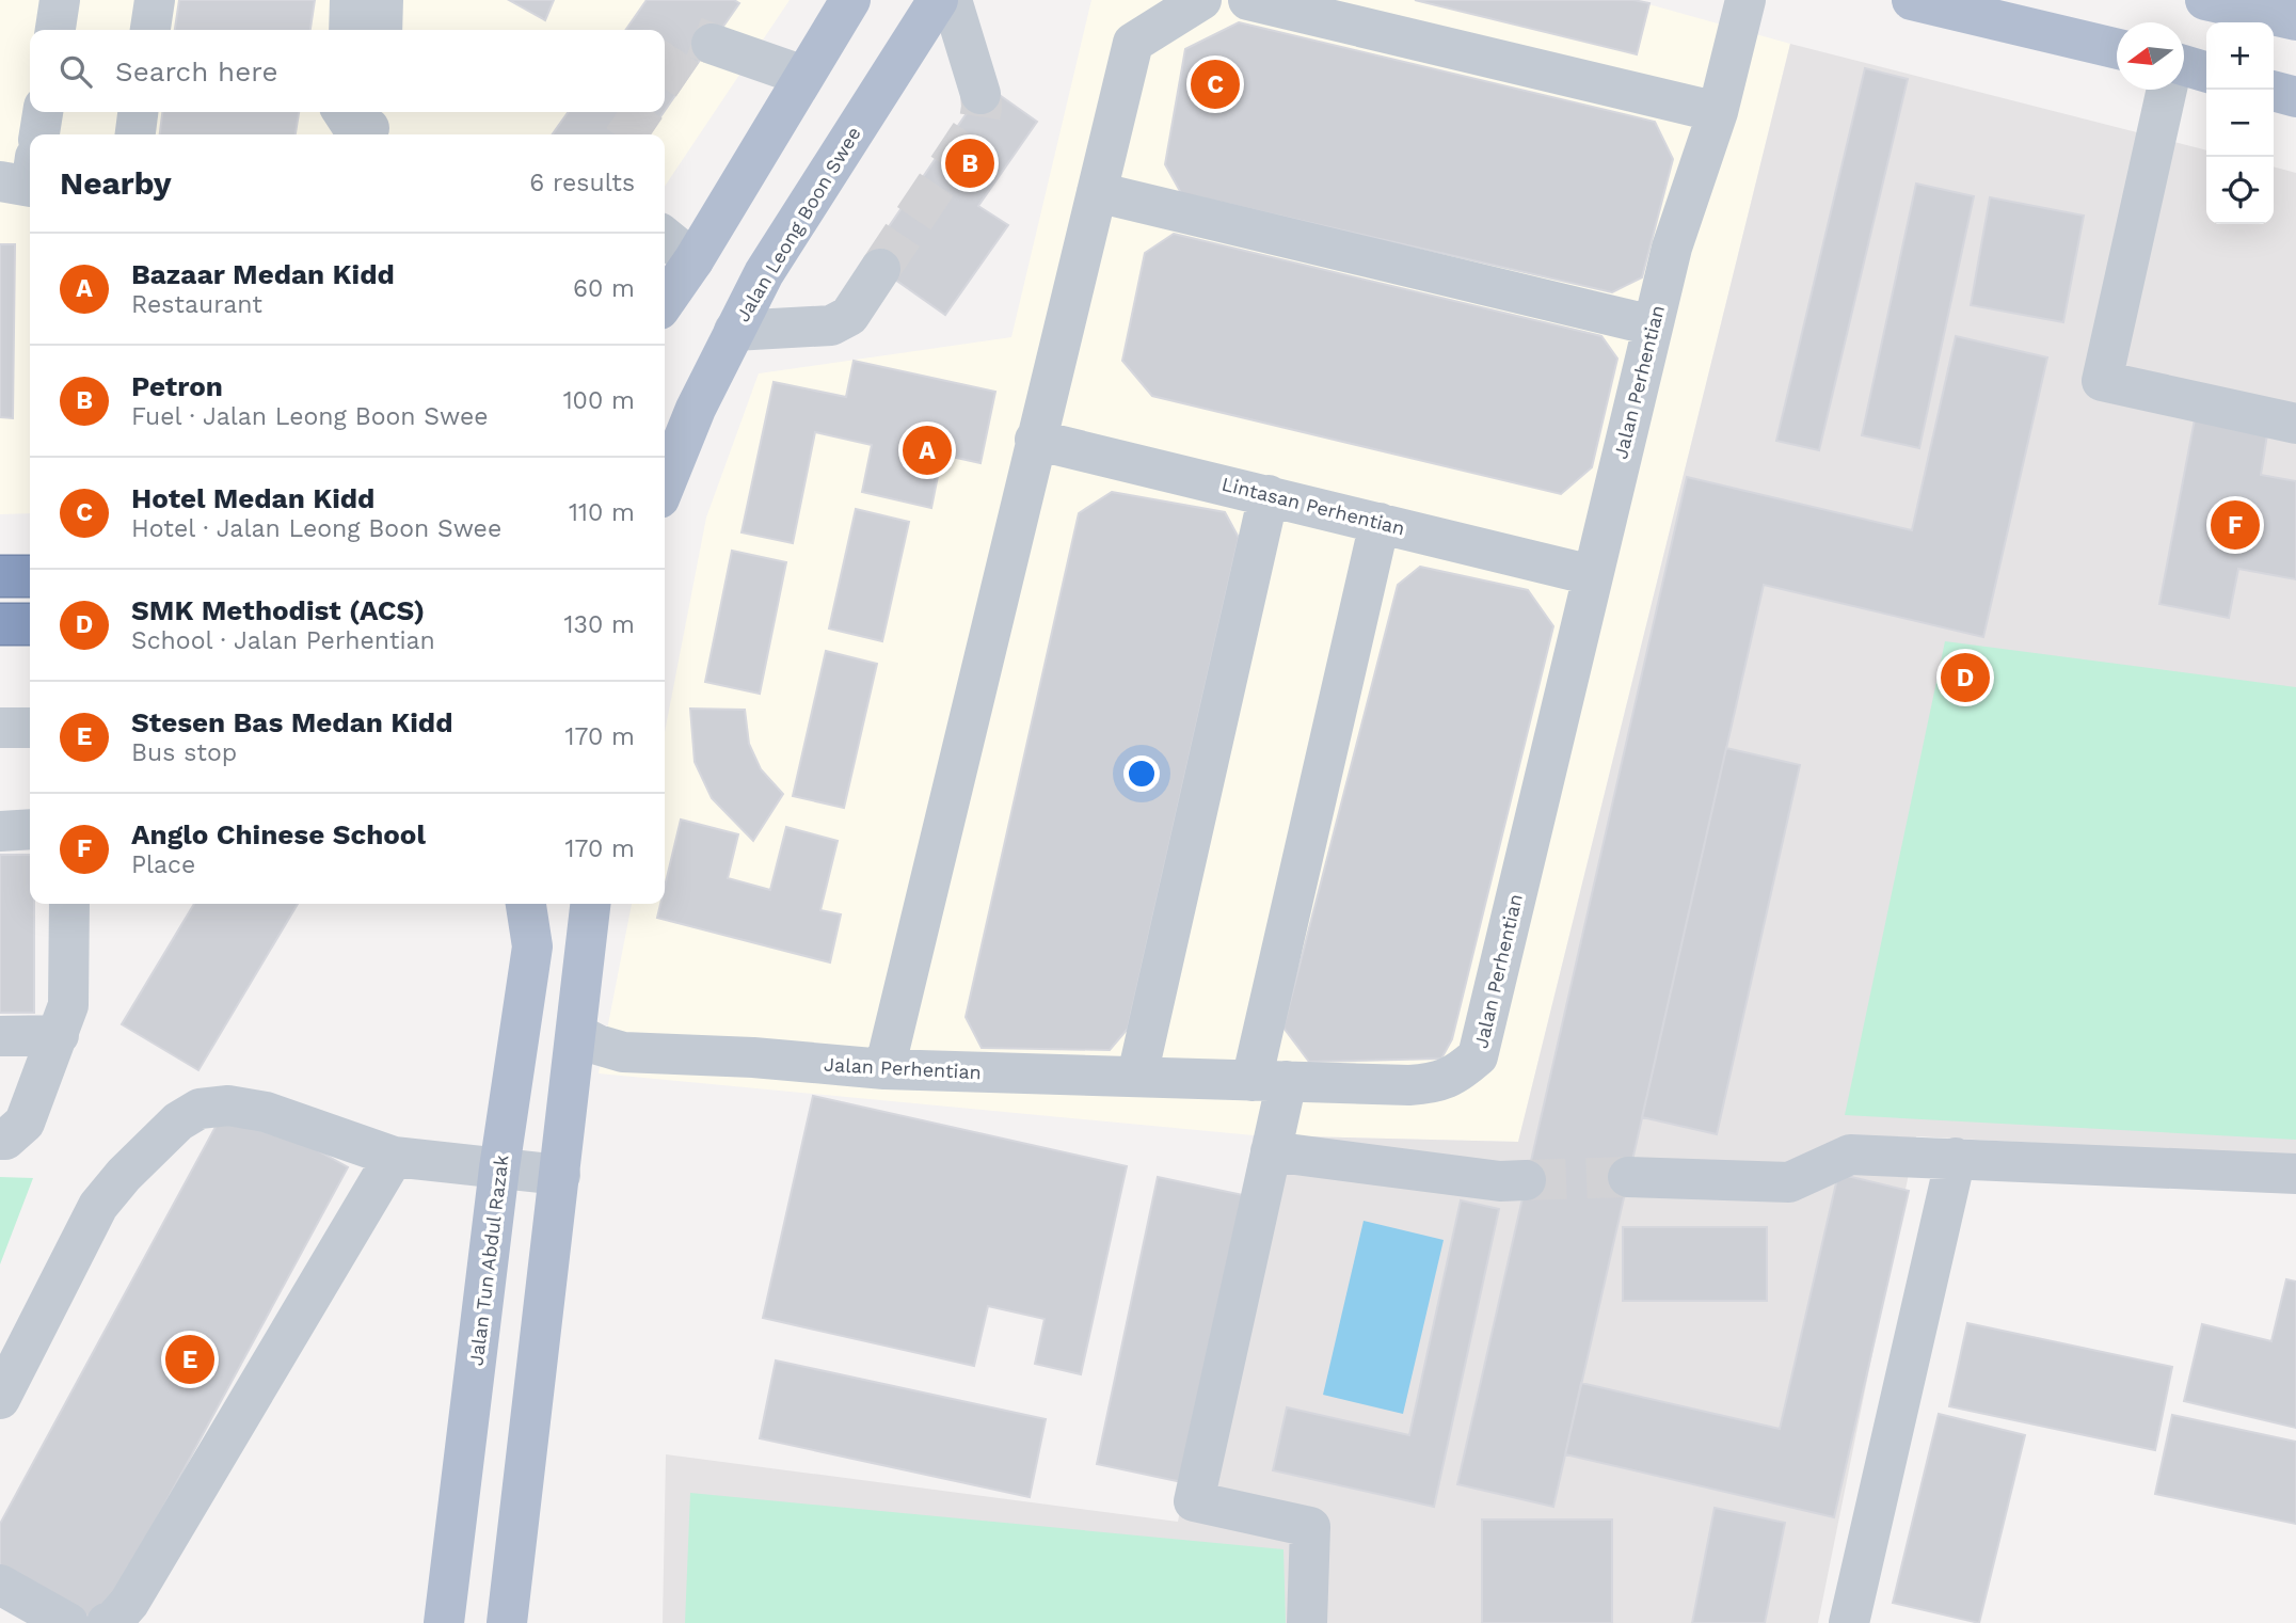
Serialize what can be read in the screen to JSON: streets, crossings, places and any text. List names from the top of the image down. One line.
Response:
{"streets":{"main road":["Jalan Leong Boon Swee","Jalan Tun Abdul Razak"],"street":["Jalan Perhentian","Lintasan Perhentian"]},"crossings":[["Jalan Perhentian","Lintasan Perhentian"]],"north":"left","page":{"map_buttons":["+","−"],"search":"Search here","pins":["C","B","A","F","D","E"],"heading":["Nearby","6 results"],"list":[{"mark":"A","name":"Bazaar Medan Kidd","note":"Restaurant","value":"60 m"},{"mark":"B","name":"Petron","note":"Fuel · Jalan Leong Boon Swee","value":"100 m"},{"mark":"C","name":"Hotel Medan Kidd","note":"Hotel · Jalan Leong Boon Swee","value":"110 m"},{"mark":"D","name":"SMK Methodist (ACS)","note":"School · Jalan Perhentian","value":"130 m"},{"mark":"E","name":"Stesen Bas Medan Kidd","note":"Bus stop","value":"170 m"},{"mark":"F","name":"Anglo Chinese School","note":"Place","value":"170 m"}]}}
